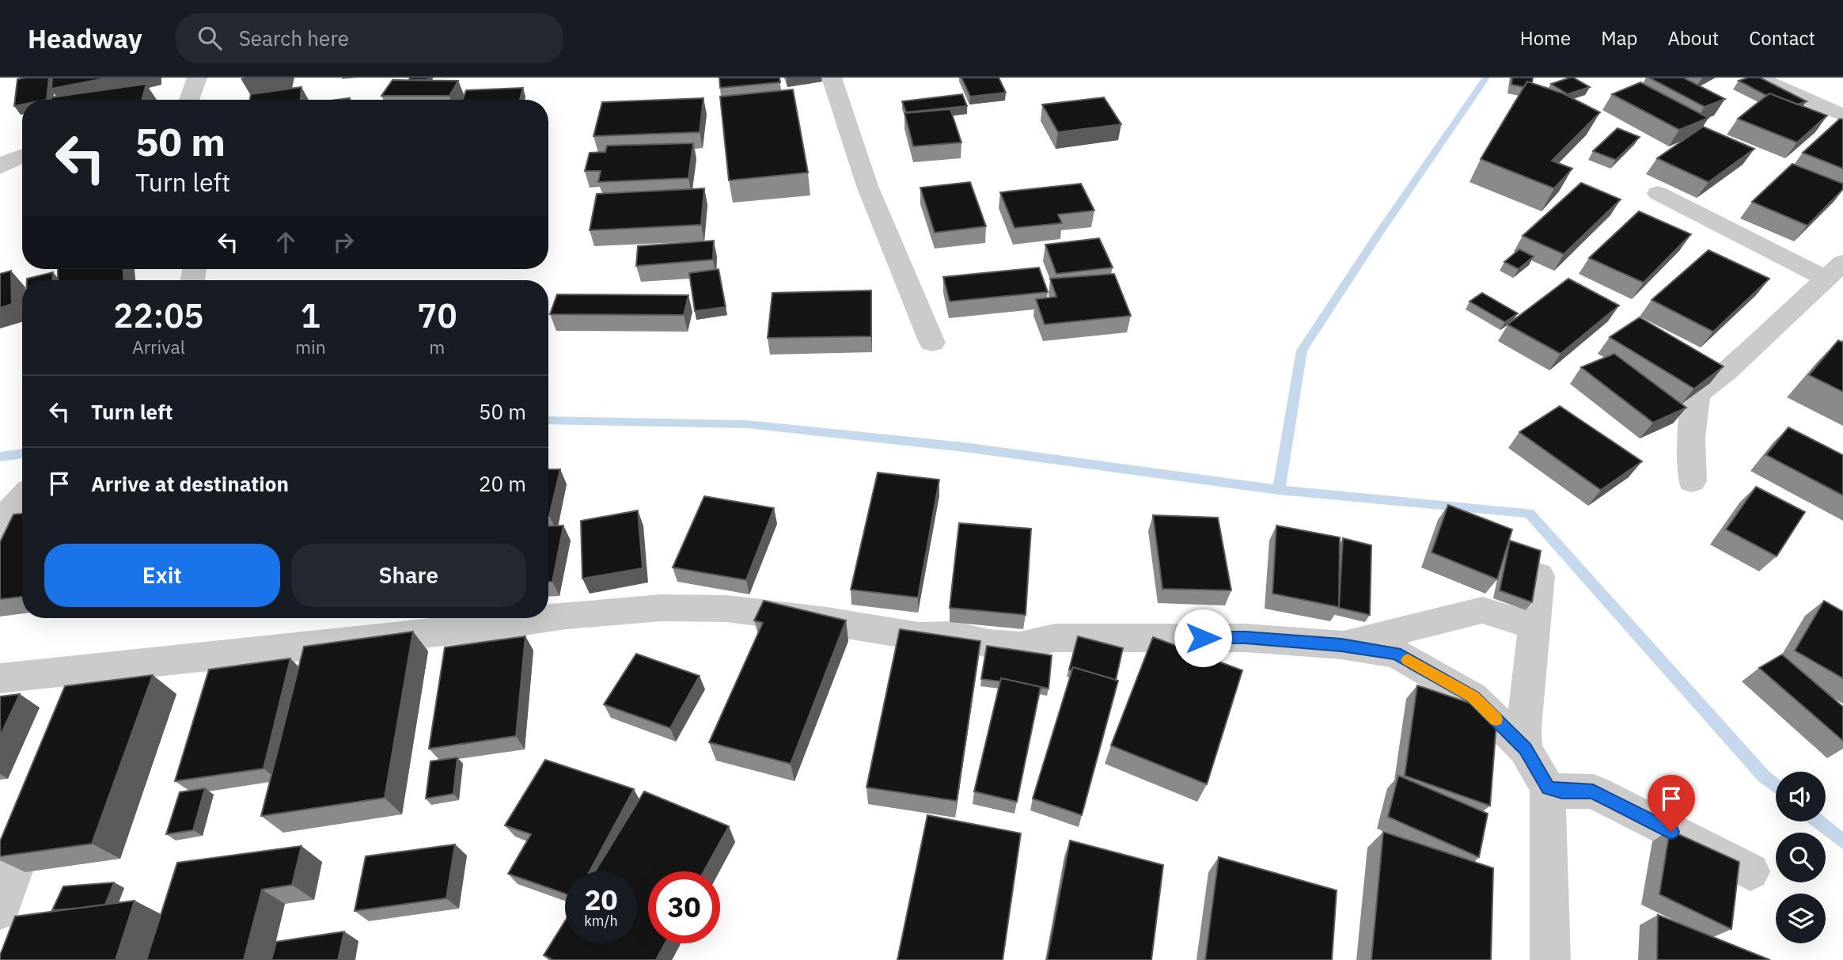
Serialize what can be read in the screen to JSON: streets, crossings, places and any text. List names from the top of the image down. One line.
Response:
{"page":{"header":"Headway","search":"Search here","nav":["Home","Map","About","Contact"],"turn":["50 m","Turn left"],"eta":["22:05","Arrival","1","min","70","m"],"list":[{"name":"Turn left","value":"50 m"},{"name":"Arrive at destination","value":"20 m"}],"buttons":["Exit","Share"],"speed":"20 km/h","limit":"30"}}
